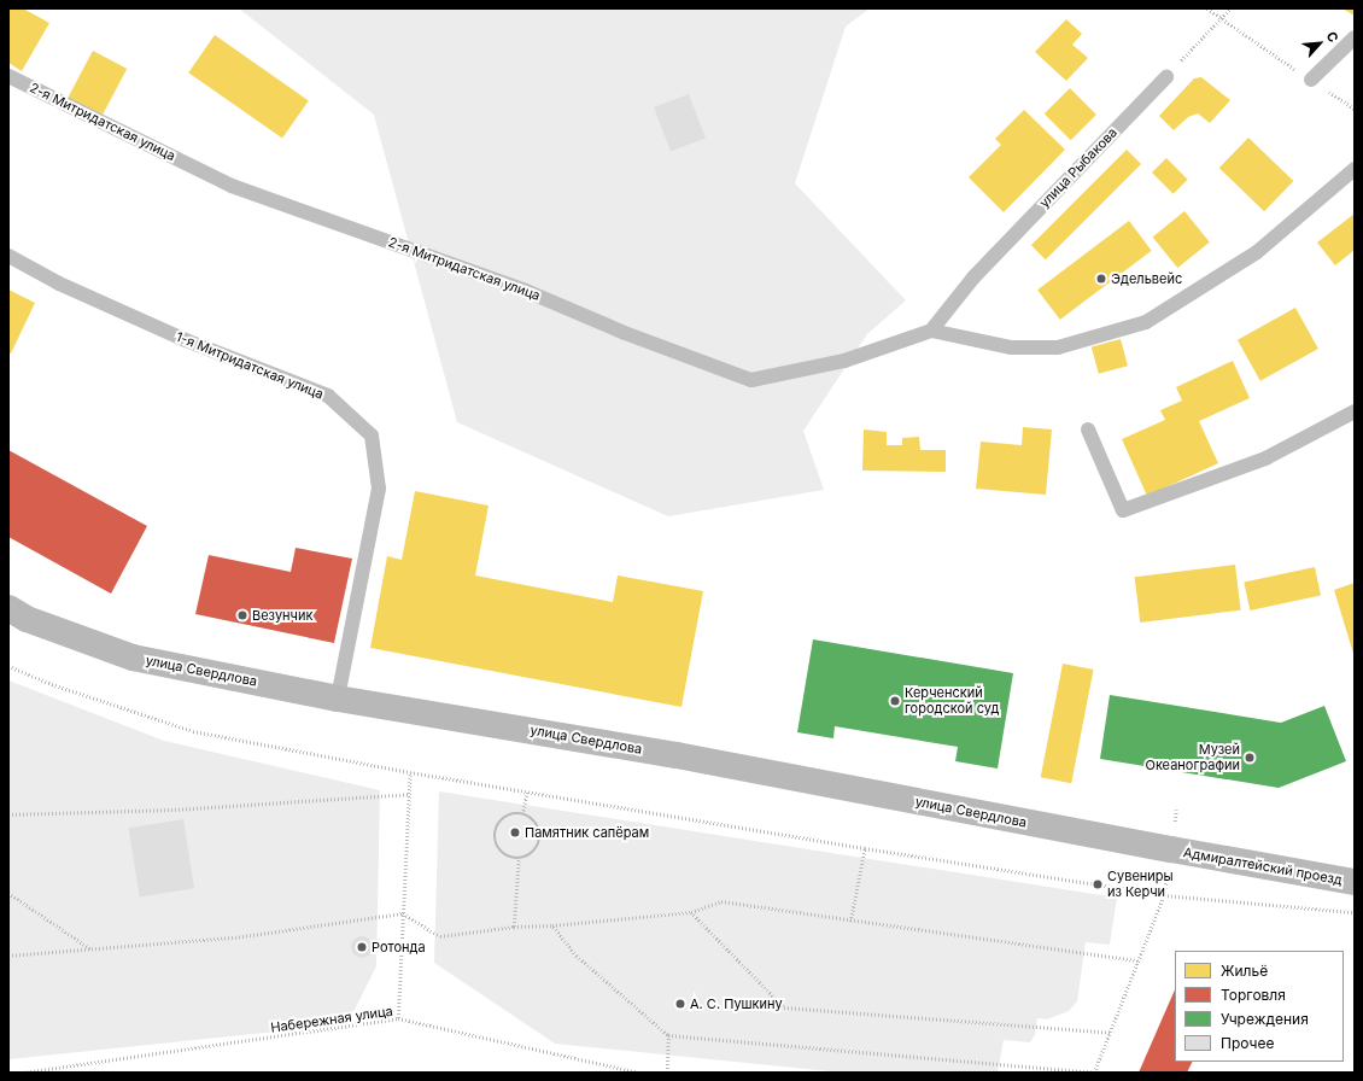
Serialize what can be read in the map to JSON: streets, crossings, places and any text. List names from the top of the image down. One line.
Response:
{"streets":{"main road":["улица Свердлова","Адмиралтейский проезд"],"lane":["2-я Митридатская улица","улица Рыбакова","1-я Митридатская улица"],"path":["Набережная улица"]},"crossings":[["2-я Митридатская улица","улица Рыбакова"],["1-я Митридатская улица","улица Свердлова"],["улица Свердлова","Адмиралтейский проезд"]],"places":["Эдельвейс","Везунчик","Керченский городской суд","Музей Океанографии","Памятник сапёрам","Сувениры из Керчи","Ротонда","А. С. Пушкину"],"legend":["Жильё","Торговля","Учреждения","Прочее"],"north":"top right"}
